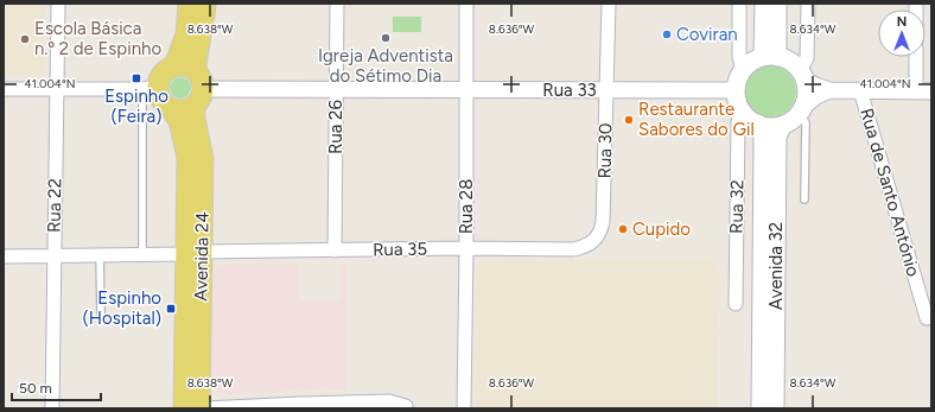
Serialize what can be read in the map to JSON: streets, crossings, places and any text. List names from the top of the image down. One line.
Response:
{"streets":{"main road":["Avenida 24","Avenida 32"],"street":["Rua 33","Rua 26","Rua 30","Rua de Santo António","Rua 22","Rua 28","Rua 32","Rua 35"]},"crossings":[["Rua 33","Rua 26"],["Rua 33","Rua 30"],["Rua 33","Rua 28"],["Rua 33","Rua 32"],["Rua 33","Avenida 24"],["Rua 33","Avenida 32"],["Rua 26","Rua 35"],["Rua 30","Rua 35"],["Rua 22","Rua 35"],["Rua 28","Rua 35"],["Rua 32","Avenida 32"],["Rua 35","Avenida 24"]],"places":{"other":["Coviran","Igreja Adventista do Sétimo Dia","Escola Básica n.º 2 de Espinho","Restaurante Sabores do Gil","Cupido"],"transit":["Espinho (Feira)","Espinho (Hospital)"]},"scale_bar":"50 m","north":"top","coordinates":["8.638°W","8.636°W","8.634°W","41.004°N"]}
